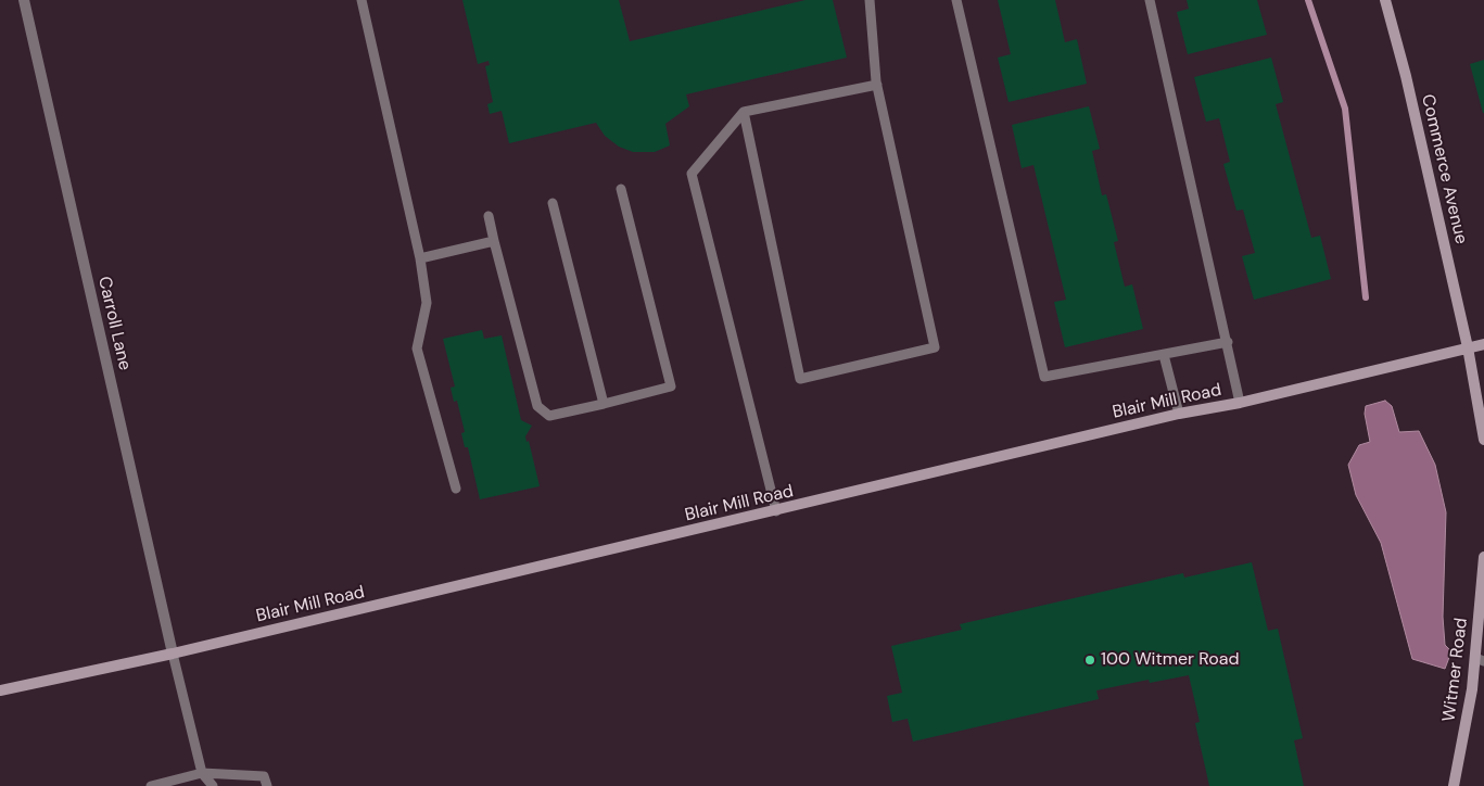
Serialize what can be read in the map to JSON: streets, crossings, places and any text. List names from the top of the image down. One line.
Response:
{"streets":{"main road":["Commerce Avenue","Blair Mill Road","Witmer Road"],"street":["Carroll Lane"]},"crossings":[["Commerce Avenue","Blair Mill Road"],["Carroll Lane","Blair Mill Road"]],"places":["100 Witmer Road"]}
